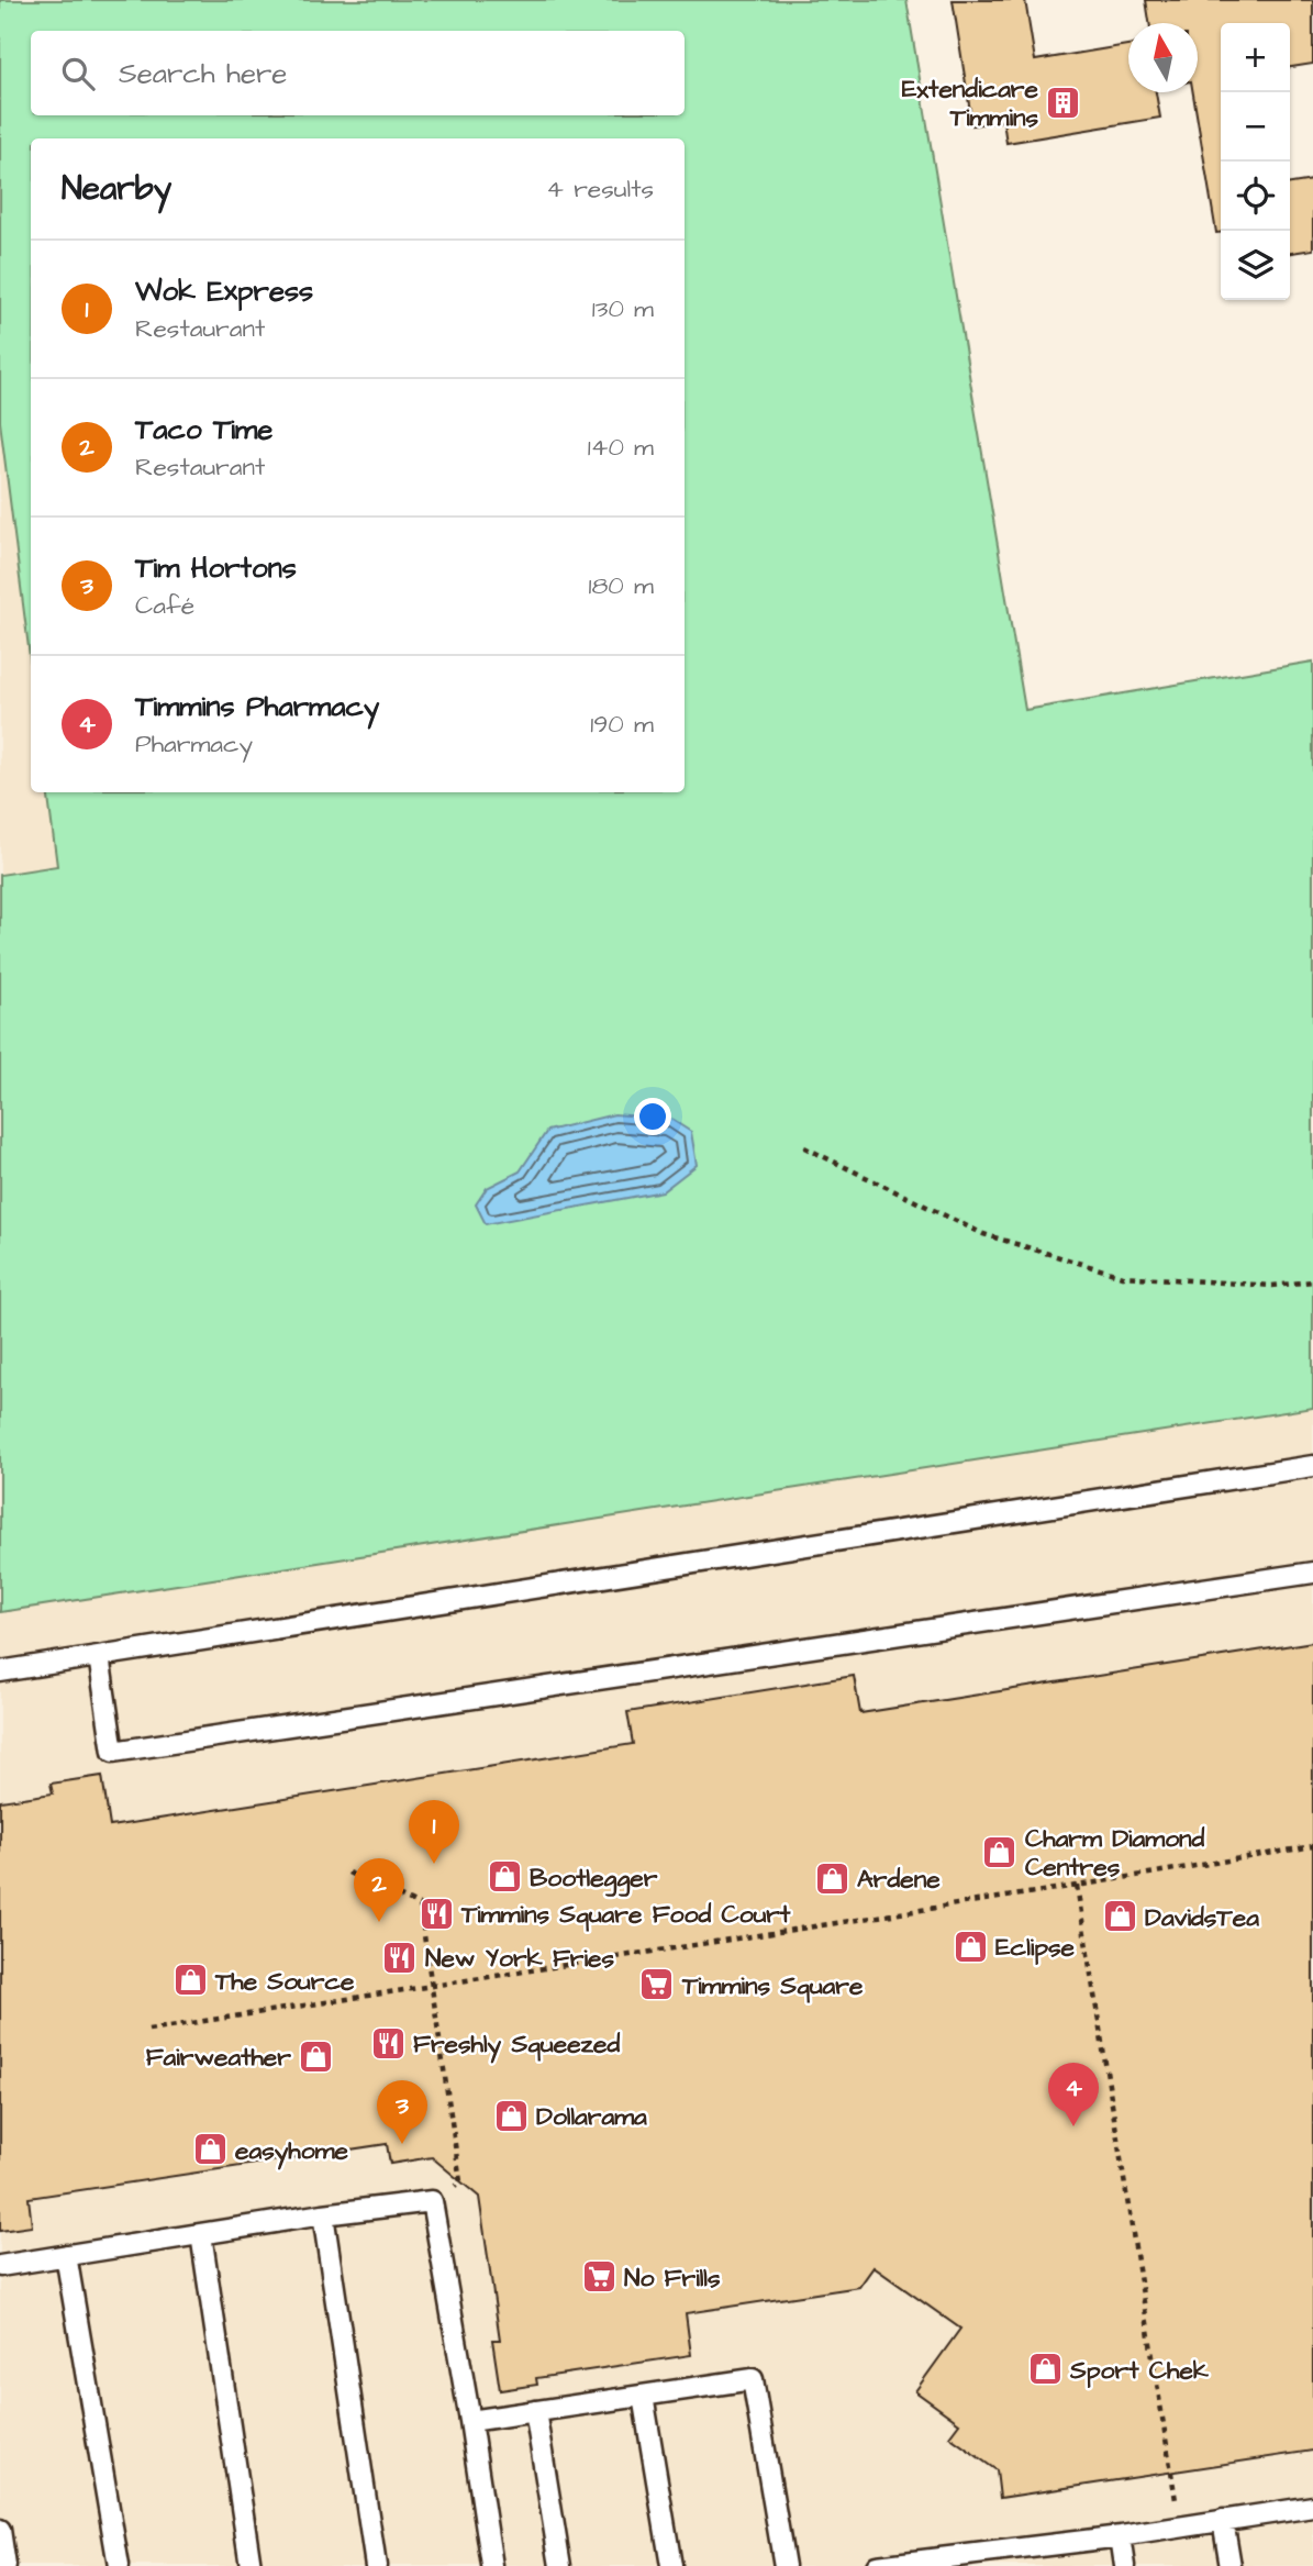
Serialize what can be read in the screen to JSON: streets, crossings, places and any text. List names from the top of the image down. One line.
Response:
{"places":{"building":["Extendicare Timmins"],"shop":["Charm Diamond Centres","Bootlegger","Ardene","DavidsTea","Eclipse","The Source","Fairweather","Dollarama","easyhome","Sport Chek"],"restaurant":["Timmins Square Food Court","New York Fries","Freshly Squeezed"],"supermarket":["Timmins Square","No Frills"]},"north":"top","page":{"map_buttons":["+","−"],"search":"Search here","heading":["Nearby","4 results"],"list":[{"mark":"1","name":"Wok Express","note":"Restaurant","value":"130 m"},{"mark":"2","name":"Taco Time","note":"Restaurant","value":"140 m"},{"mark":"3","name":"Tim Hortons","note":"Café","value":"180 m"},{"mark":"4","name":"Timmins Pharmacy","note":"Pharmacy","value":"190 m"}],"pins":["1","2","4","3"]}}
